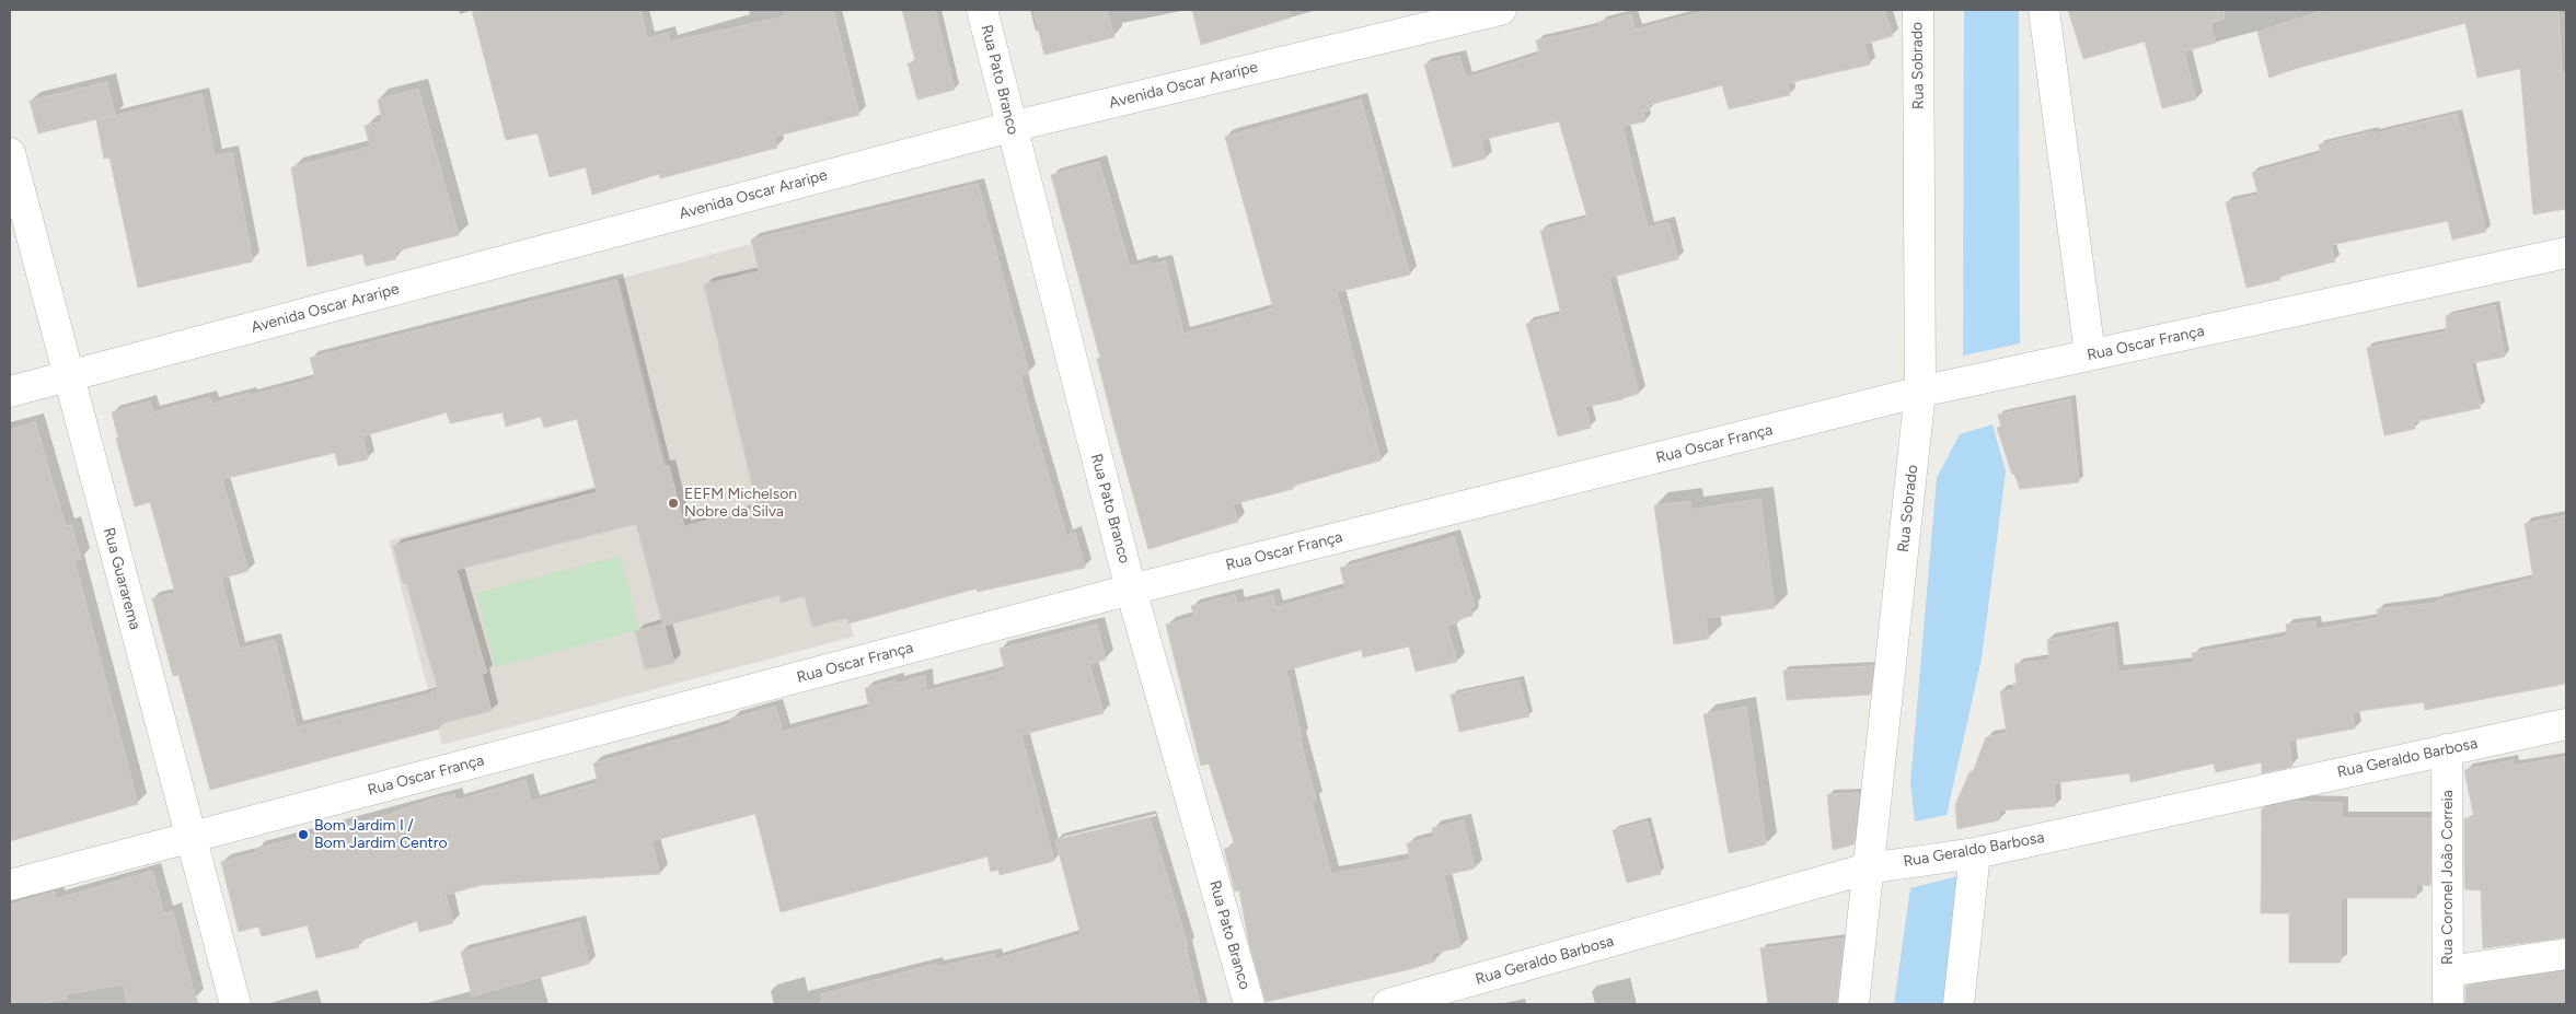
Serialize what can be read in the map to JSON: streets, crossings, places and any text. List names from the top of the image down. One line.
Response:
{"streets":{"street":["Rua Sobrado","Rua Pato Branco","Avenida Oscar Araripe","Rua Oscar França","Rua Guararema","Rua Geraldo Barbosa","Rua Coronel João Correia"]},"crossings":[["Rua Sobrado","Rua Oscar França"],["Rua Sobrado","Rua Geraldo Barbosa"],["Rua Pato Branco","Avenida Oscar Araripe"],["Rua Pato Branco","Rua Oscar França"],["Avenida Oscar Araripe","Rua Guararema"],["Rua Oscar França","Rua Guararema"],["Rua Geraldo Barbosa","Rua Coronel João Correia"]],"places":["EEFM Michelson Nobre da Silva","Bom Jardim I / Bom Jardim Centro"]}
